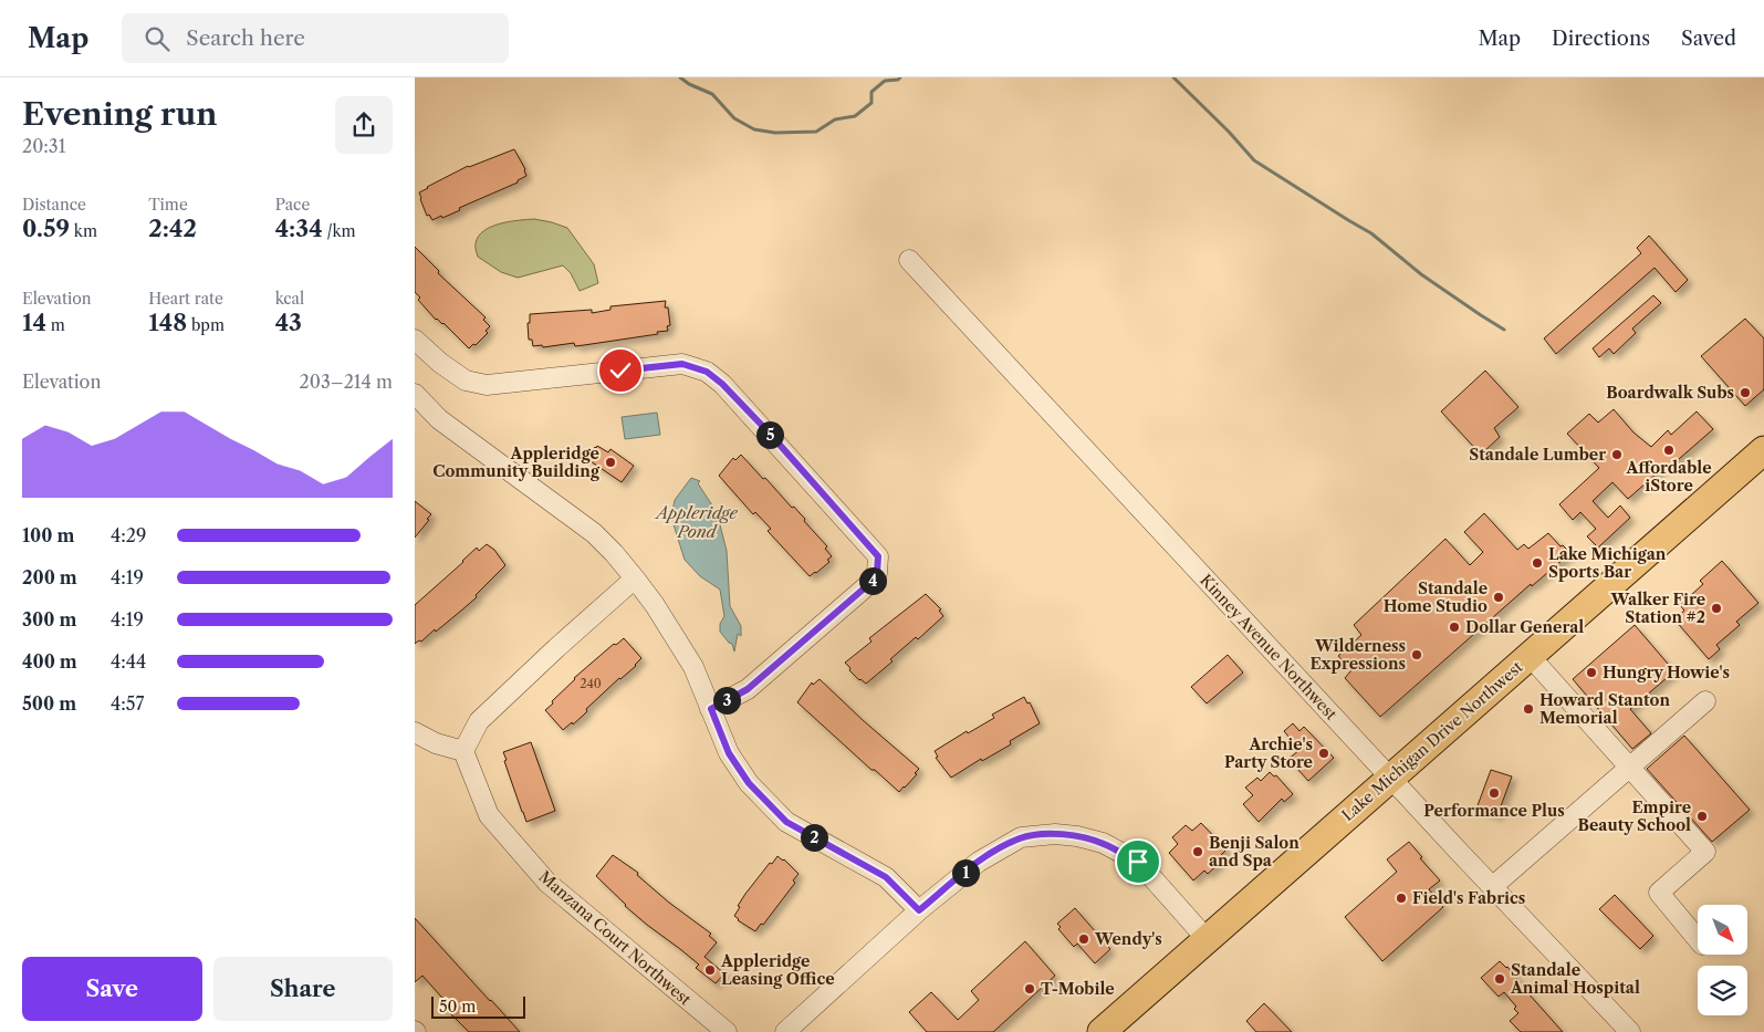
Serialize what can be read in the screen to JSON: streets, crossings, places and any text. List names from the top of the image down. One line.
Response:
{"streets":{"highway":["Lake Michigan Drive Northwest"],"street":["Kinney Avenue Northwest","Manzana Court Northwest"]},"crossings":[["Kinney Avenue Northwest","Lake Michigan Drive Northwest"]],"water":["Appleridge Pond"],"places":["Boardwalk Subs","Affordable iStore","Standale Lumber","Appleridge Community Building","Lake Michigan Sports Bar","Standale Home Studio","Walker Fire Station #2","Dollar General","Wilderness Expressions","Hungry Howie's","Howard Stanton Memorial","Archie's Party Store","Performance Plus","Empire Beauty School","Benji Salon and Spa","Field's Fabrics","Wendy's","Appleridge Leasing Office","Standale Animal Hospital","T-Mobile"],"house_numbers":["240"],"scale_bar":"50 m","north":"bottom right","page":{"header":"Map","search":"Search here","nav":["Map","Directions","Saved"],"heading":["Evening run","20:31"],"stats":[["Distance","0.59 km"],["Time","2:42"],["Pace","4:34 /km"],["Elevation","14 m"],["Heart rate","148 bpm"],["kcal","43"]],"chart":["Elevation","203–214 m"],"pins":["5","4","3","2","1"],"list":[{"name":"100 m","note":"4:29"},{"name":"200 m","note":"4:19"},{"name":"300 m","note":"4:19"},{"name":"400 m","note":"4:44"},{"name":"500 m","note":"4:57"}],"buttons":["Save","Share"],"scale":"50 m"}}
